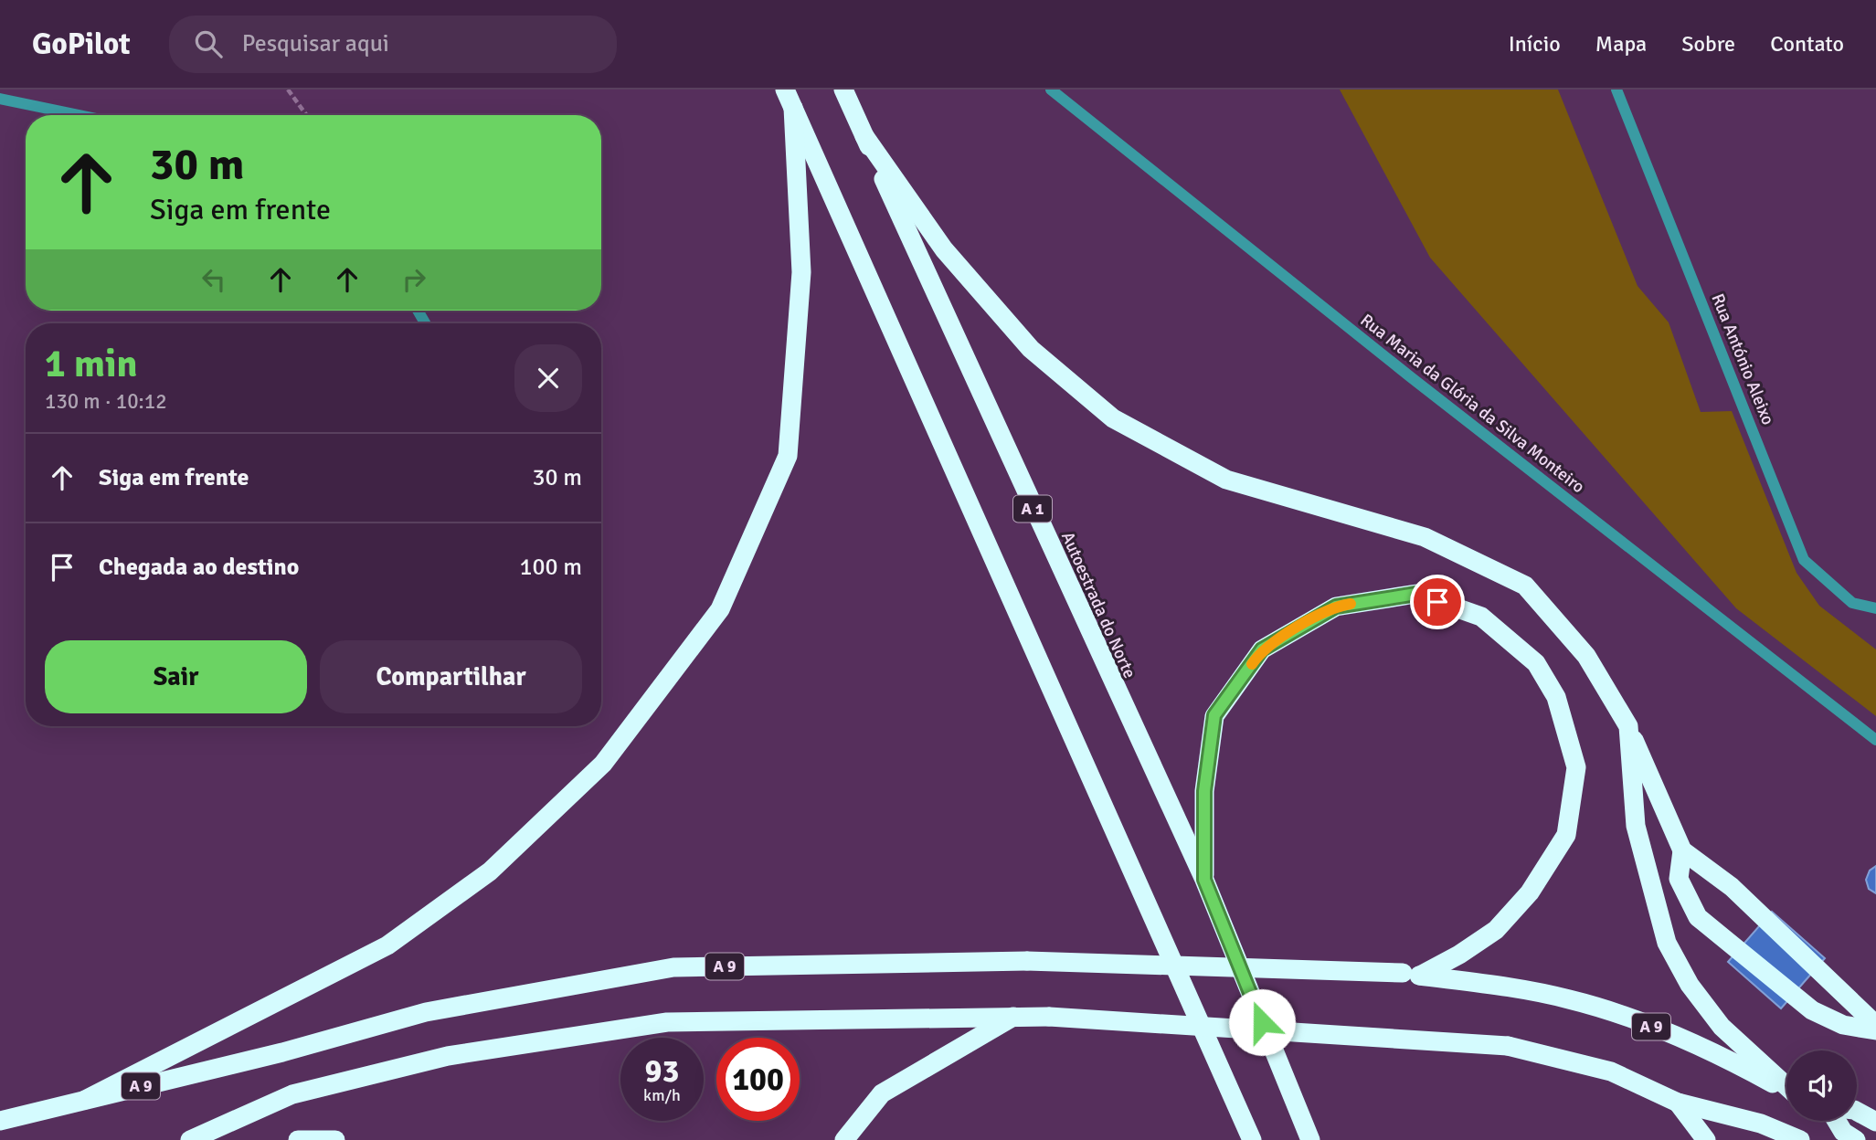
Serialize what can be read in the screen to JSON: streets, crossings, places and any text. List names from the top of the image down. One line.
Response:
{"streets":{"highway":["A 1","Autoestrada do Norte","A 9"],"street":["Rua António Aleixo","Rua Maria da Glória da Silva Monteiro"]},"page":{"header":"GoPilot","search":"Pesquisar aqui","nav":["Início","Mapa","Sobre","Contato"],"turn":["30 m","Siga em frente"],"heading":["1 min","130 m · 10:12"],"list":[{"name":"Siga em frente","value":"30 m"},{"name":"Chegada ao destino","value":"100 m"}],"buttons":["Sair","Compartilhar"],"speed":"93 km/h","limit":"100"}}
